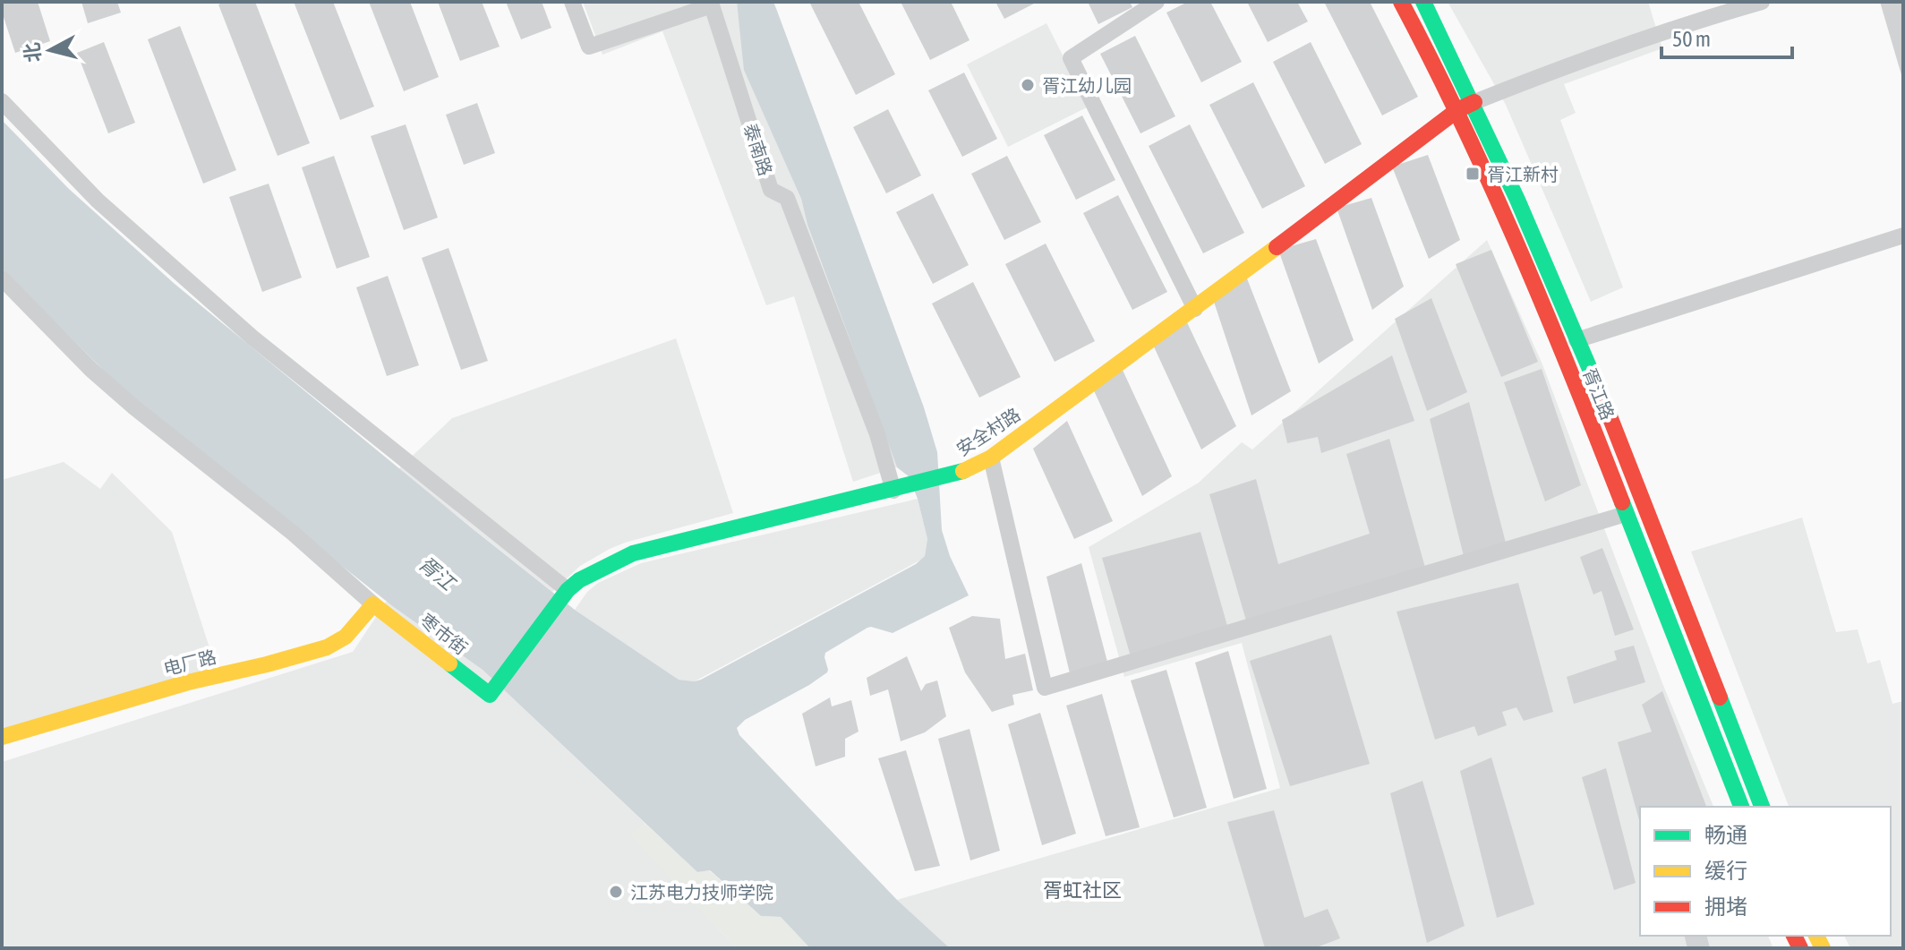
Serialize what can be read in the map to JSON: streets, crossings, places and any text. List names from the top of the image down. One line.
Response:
{"streets":{"main road":["胥江路","安全村路","枣市街","电厂路"],"street":["泰南路"]},"crossings":[["泰南路","安全村路"],["胥江路","安全村路"],["安全村路","枣市街"],["枣市街","电厂路"]],"districts":["胥虹社区"],"water":["胥江"],"places":{"other":["胥江幼儿园","江苏电力技师学院"],"transit":["胥江新村"]},"legend":["畅通","缓行","拥堵"],"scale_bar":"50 m","north":"left"}
